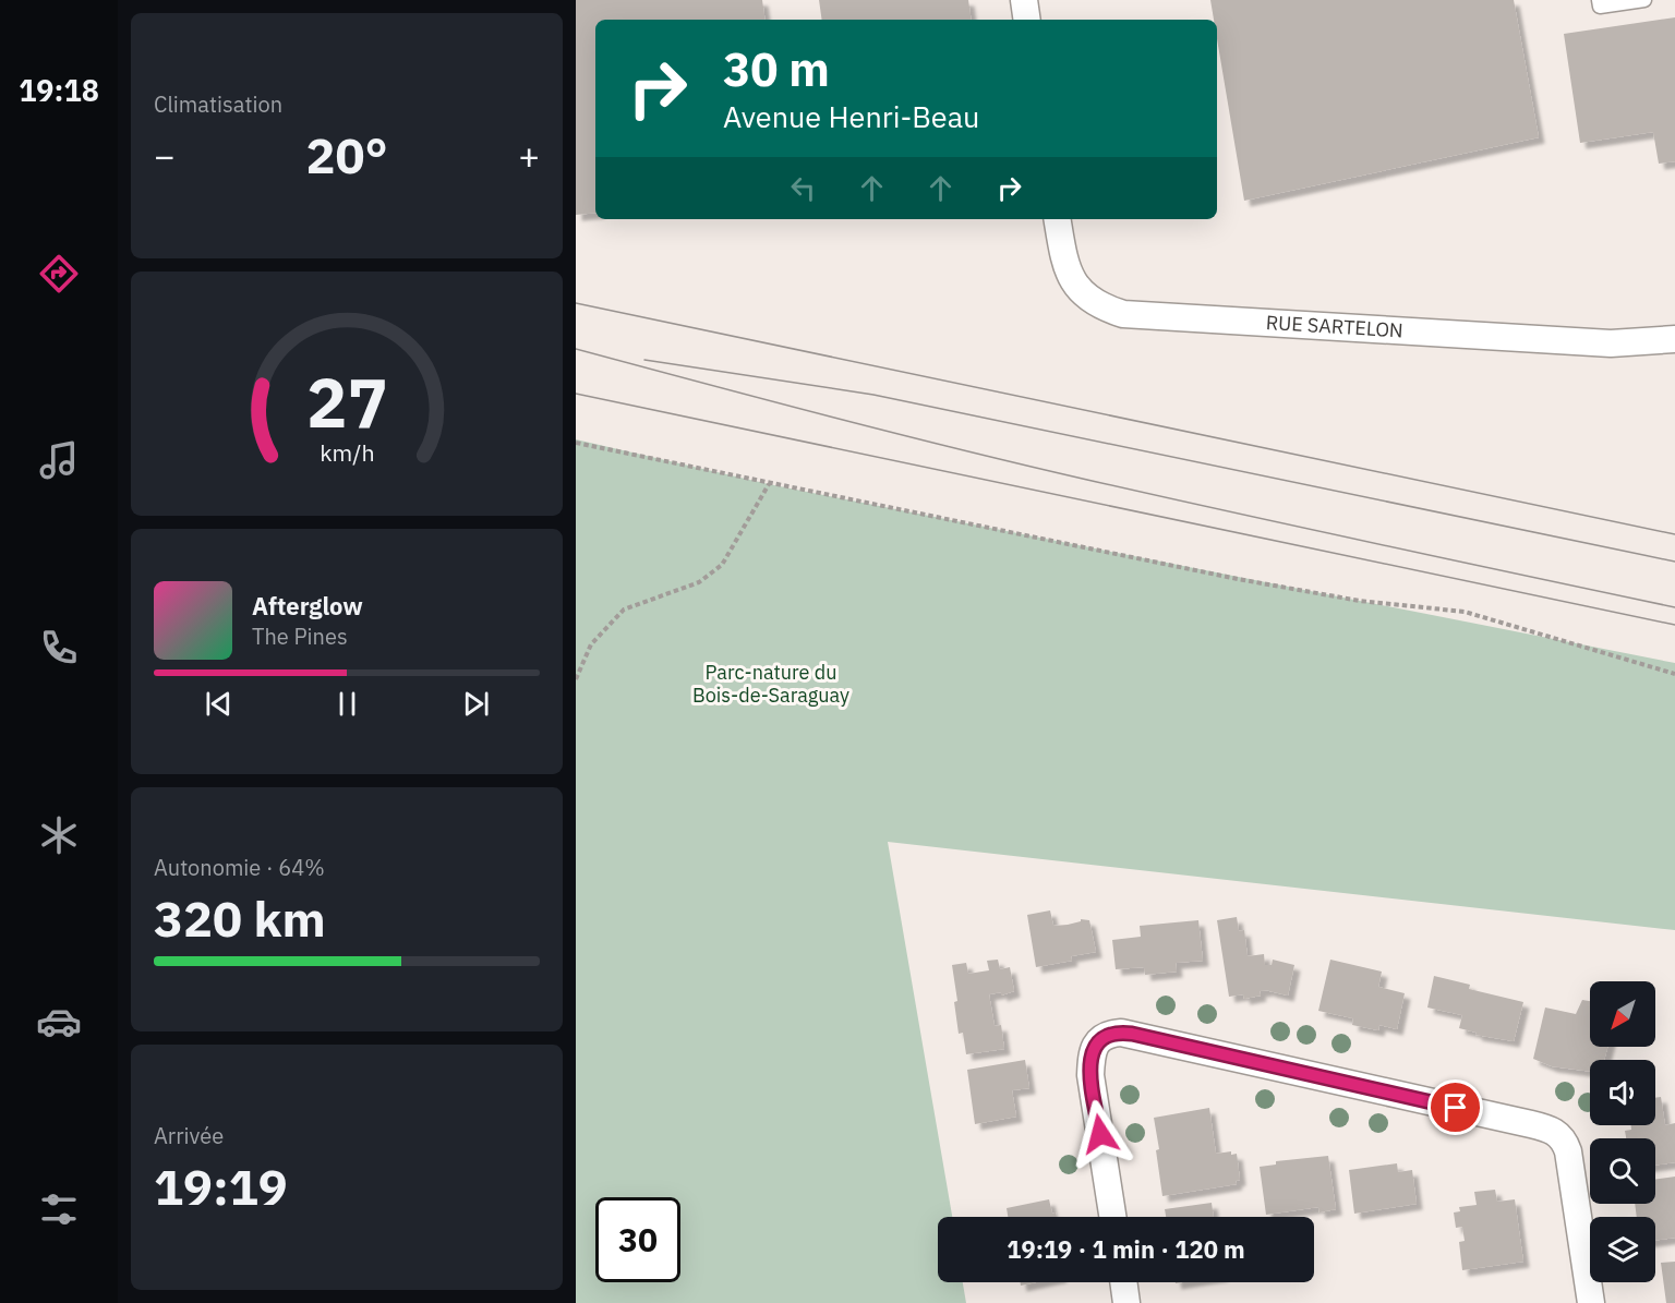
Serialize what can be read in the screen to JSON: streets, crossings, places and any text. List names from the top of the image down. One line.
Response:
{"streets":{"street":["RUE SARTELON"]},"parks":["Parc-nature du Bois-de-Saraguay"],"north":"bottom left","page":{"tabs":"19:18","tile":["Climatisation",["Autonomie · 64%","320 km"],["Arrivée","19:19"]],"turn":["30 m","Avenue Henri-Beau"],"heat":["−","20°","+"],"song":["Afterglow","The Pines"],"limit":"30","trip":"19:19 · 1 min · 120 m","gauge":["27","km/h"]}}
